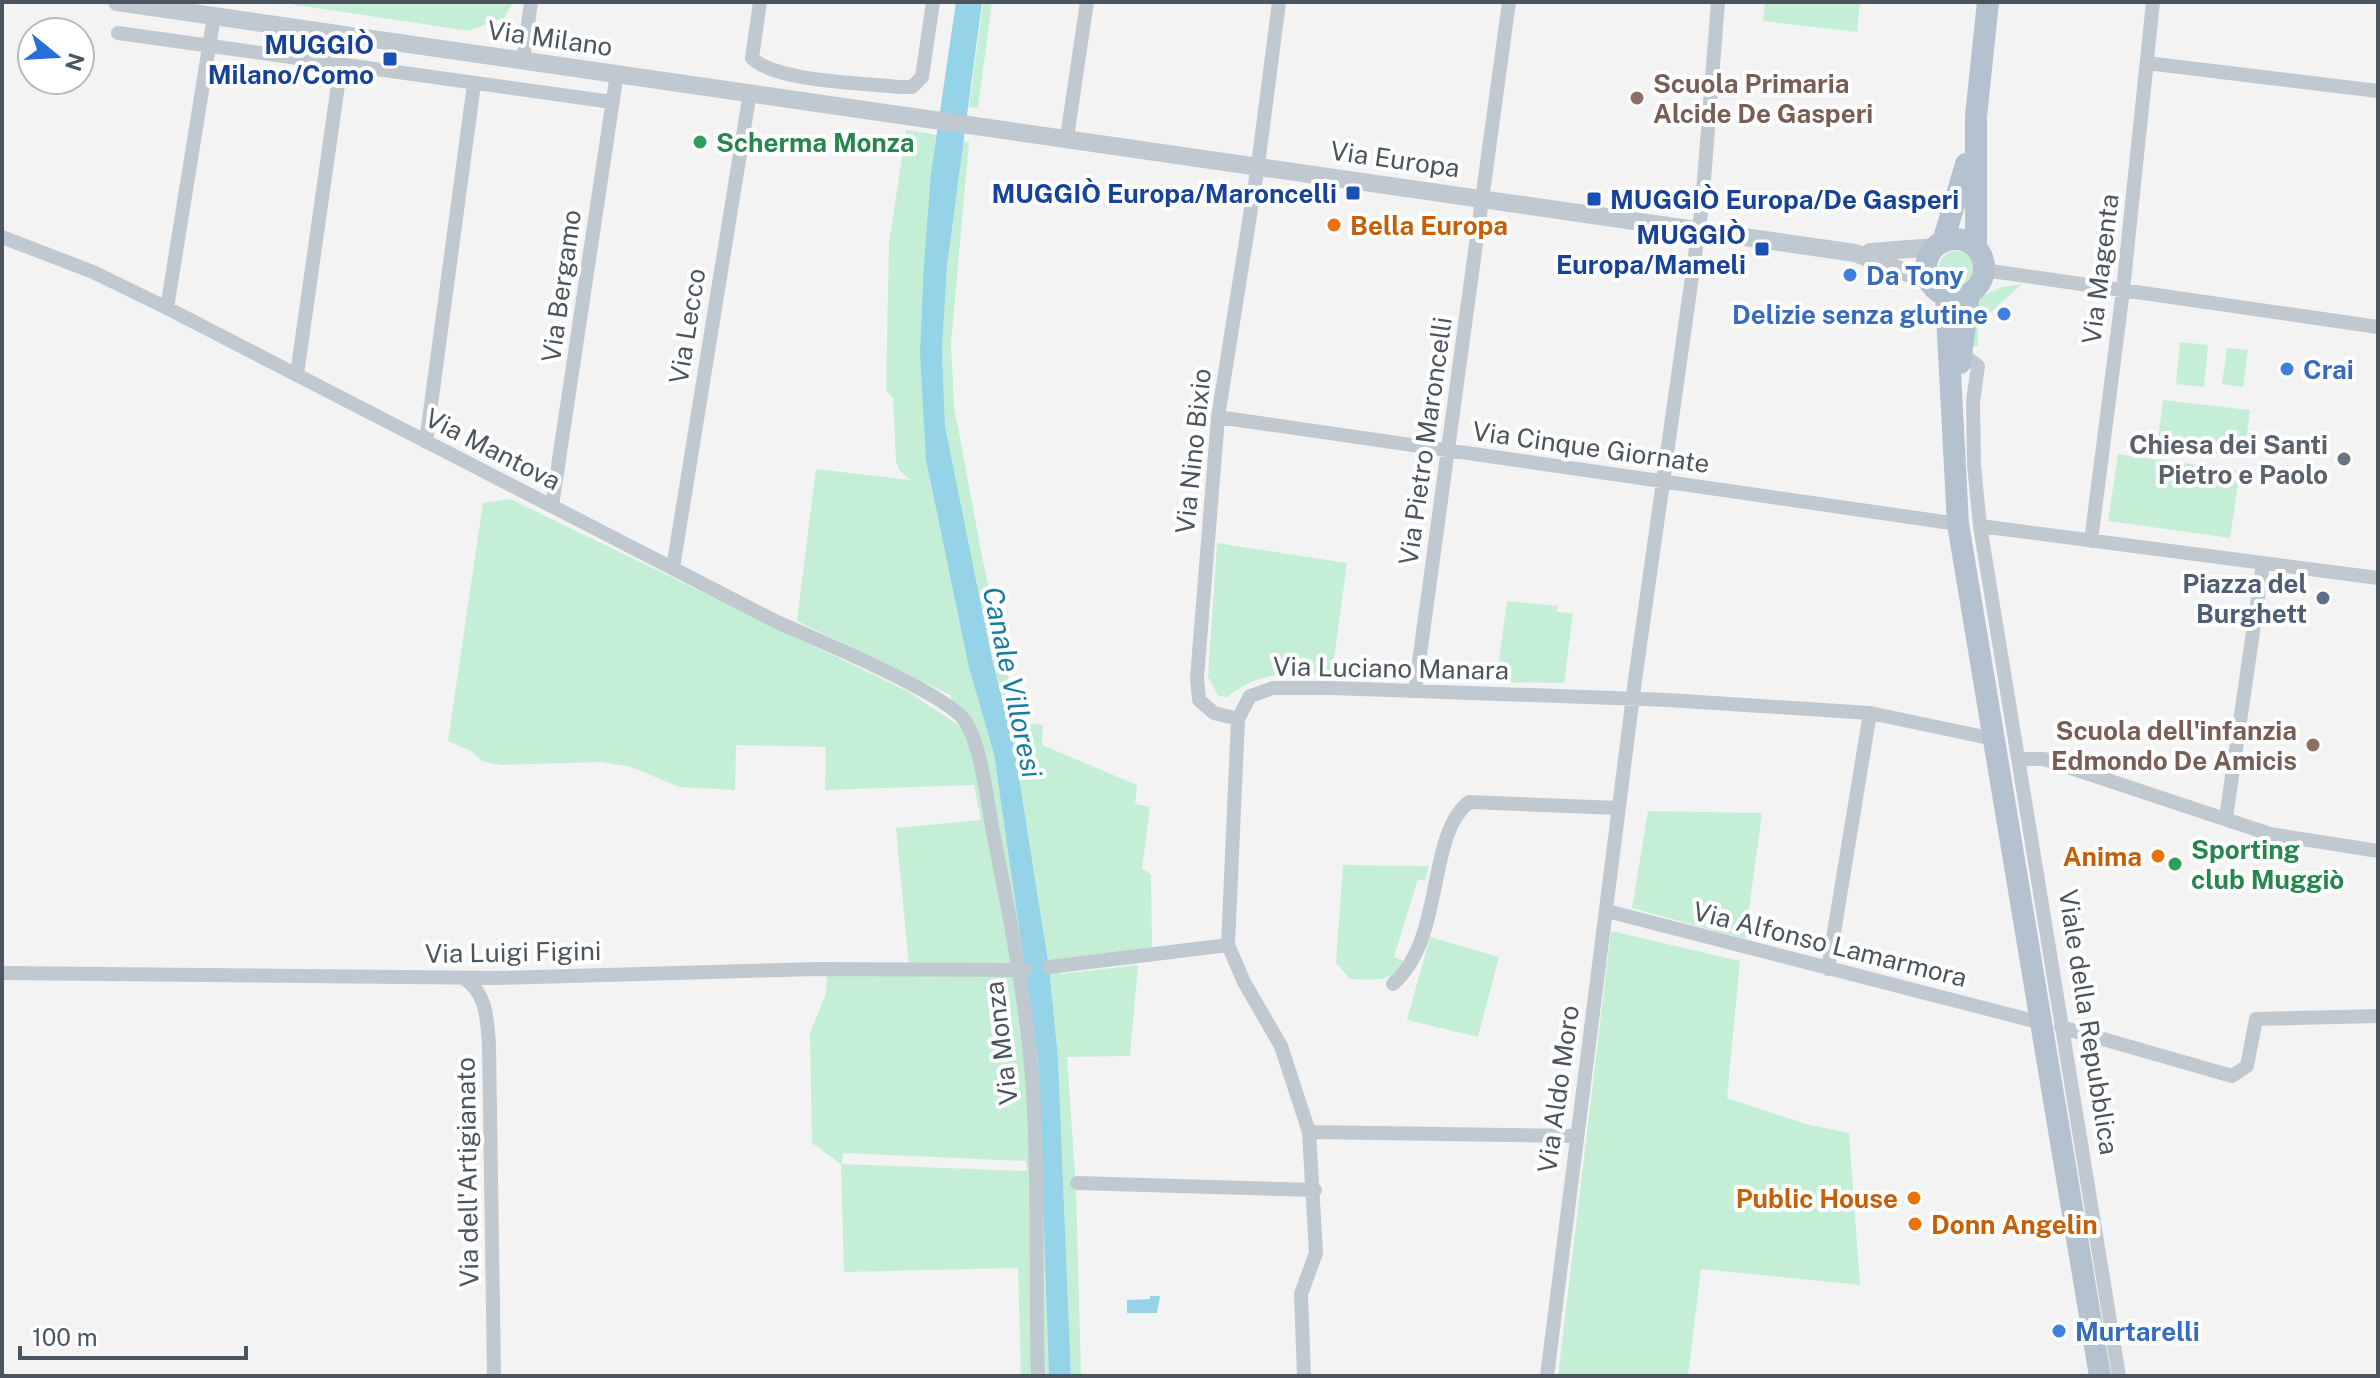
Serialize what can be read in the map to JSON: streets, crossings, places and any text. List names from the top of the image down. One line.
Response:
{"streets":{"main road":["Viale della Repubblica"],"street":["Via Milano","Via Europa","Via Magenta","Via Bergamo","Via Lecco","Via Pietro Maroncelli","Via Cinque Giornate","Via Mantova","Via Nino Bixio","Via Luciano Manara","Via Alfonso Lamarmora","Via Luigi Figini","Via Monza","Via Aldo Moro","Via dell'Artigianato"]},"crossings":[["Via Milano","Via Europa"],["Via Milano","Via Bergamo"],["Via Milano","Via Lecco"],["Via Europa","Via Pietro Maroncelli"],["Via Europa","Via Nino Bixio"],["Via Europa","Viale della Repubblica"],["Via Europa","Via Aldo Moro"],["Via Magenta","Via Cinque Giornate"],["Via Bergamo","Via Mantova"],["Via Lecco","Via Mantova"],["Via Pietro Maroncelli","Via Cinque Giornate"],["Via Pietro Maroncelli","Via Luciano Manara"],["Via Cinque Giornate","Via Nino Bixio"],["Via Cinque Giornate","Viale della Repubblica"],["Via Cinque Giornate","Via Aldo Moro"],["Via Mantova","Via Monza"],["Via Nino Bixio","Via Luciano Manara"],["Via Luciano Manara","Viale della Repubblica"],["Via Luciano Manara","Via Aldo Moro"],["Via Alfonso Lamarmora","Viale della Repubblica"],["Via Alfonso Lamarmora","Via Aldo Moro"],["Via Luigi Figini","Via Monza"],["Via Luigi Figini","Via dell'Artigianato"]],"water":["Canale Villoresi"],"places":{"transit":["MUGGIÒ Milano/Como","MUGGIÒ Europa/Maroncelli","MUGGIÒ Europa/De Gasperi","MUGGIÒ Europa/Mameli"],"other":["Scuola Primaria Alcide De Gasperi","Scherma Monza","Bella Europa","Da Tony","Delizie senza glutine","Crai","Chiesa dei Santi Pietro e Paolo","Piazza del Burghett","Scuola dell'infanzia Edmondo De Amicis","Anima","Sporting club Muggiò","Public House","Donn Angelin","Murtarelli"]},"scale_bar":"100 m","north":"right"}
